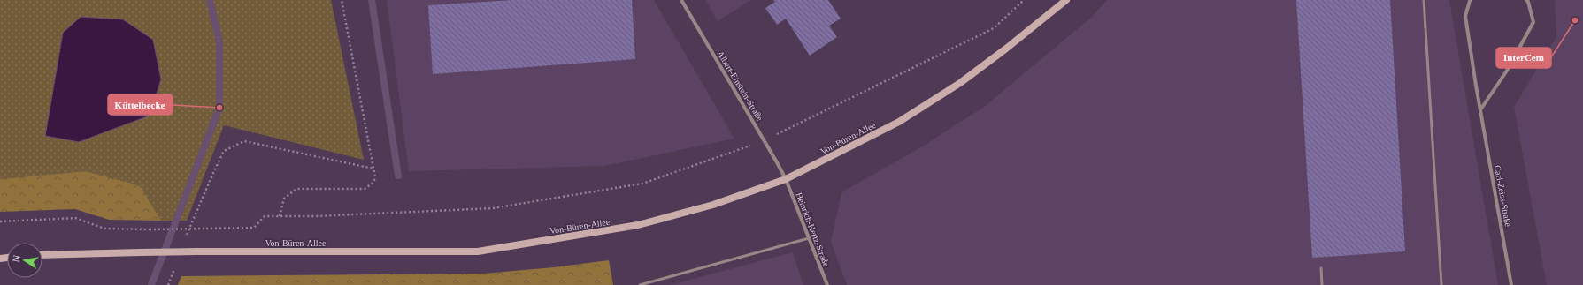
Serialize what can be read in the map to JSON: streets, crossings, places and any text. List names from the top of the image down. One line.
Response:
{"streets":{"street":["Albert-Einstein-Straße","Von-Büren-Allee","Carl-Zeiss-Straße","Heinrich-Hertz-Straße"]},"crossings":[["Albert-Einstein-Straße","Von-Büren-Allee"],["Albert-Einstein-Straße","Heinrich-Hertz-Straße"],["Von-Büren-Allee","Heinrich-Hertz-Straße"]],"places":["InterCem","Küttelbecke"],"north":"left"}
